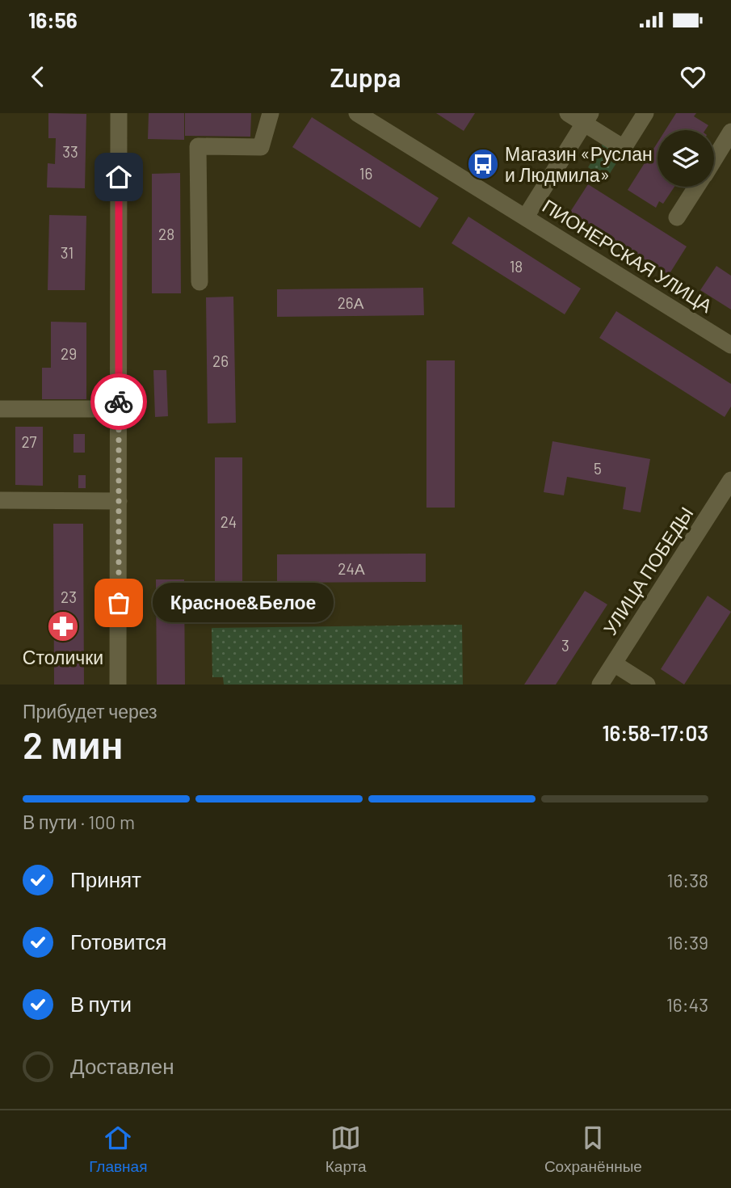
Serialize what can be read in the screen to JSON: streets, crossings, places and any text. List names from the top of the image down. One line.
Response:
{"streets":{"street":["ПИОНЕРСКАЯ УЛИЦА","УЛИЦА ПОБЕДЫ"]},"places":{"bus stop":["Магазин «Руслан и Людмила»"],"other":["Красное&Белое"],"pharmacy":["Столички"]},"house_numbers":["33","16","28","31","18","26А","29","26","27","5","24","24А","23","3"],"page":{"status":"16:56","header":"Zuppa","bubble":"Красное&Белое","heading":["2 мин","Прибудет через","16:58–17:03"],"bar":"В пути · 100 m","list":[["Принят","16:38"],["Готовится","16:39"],["В пути","16:43"],"Доставлен"],"tabs":["Главная","Карта","Сохранённые"]}}
